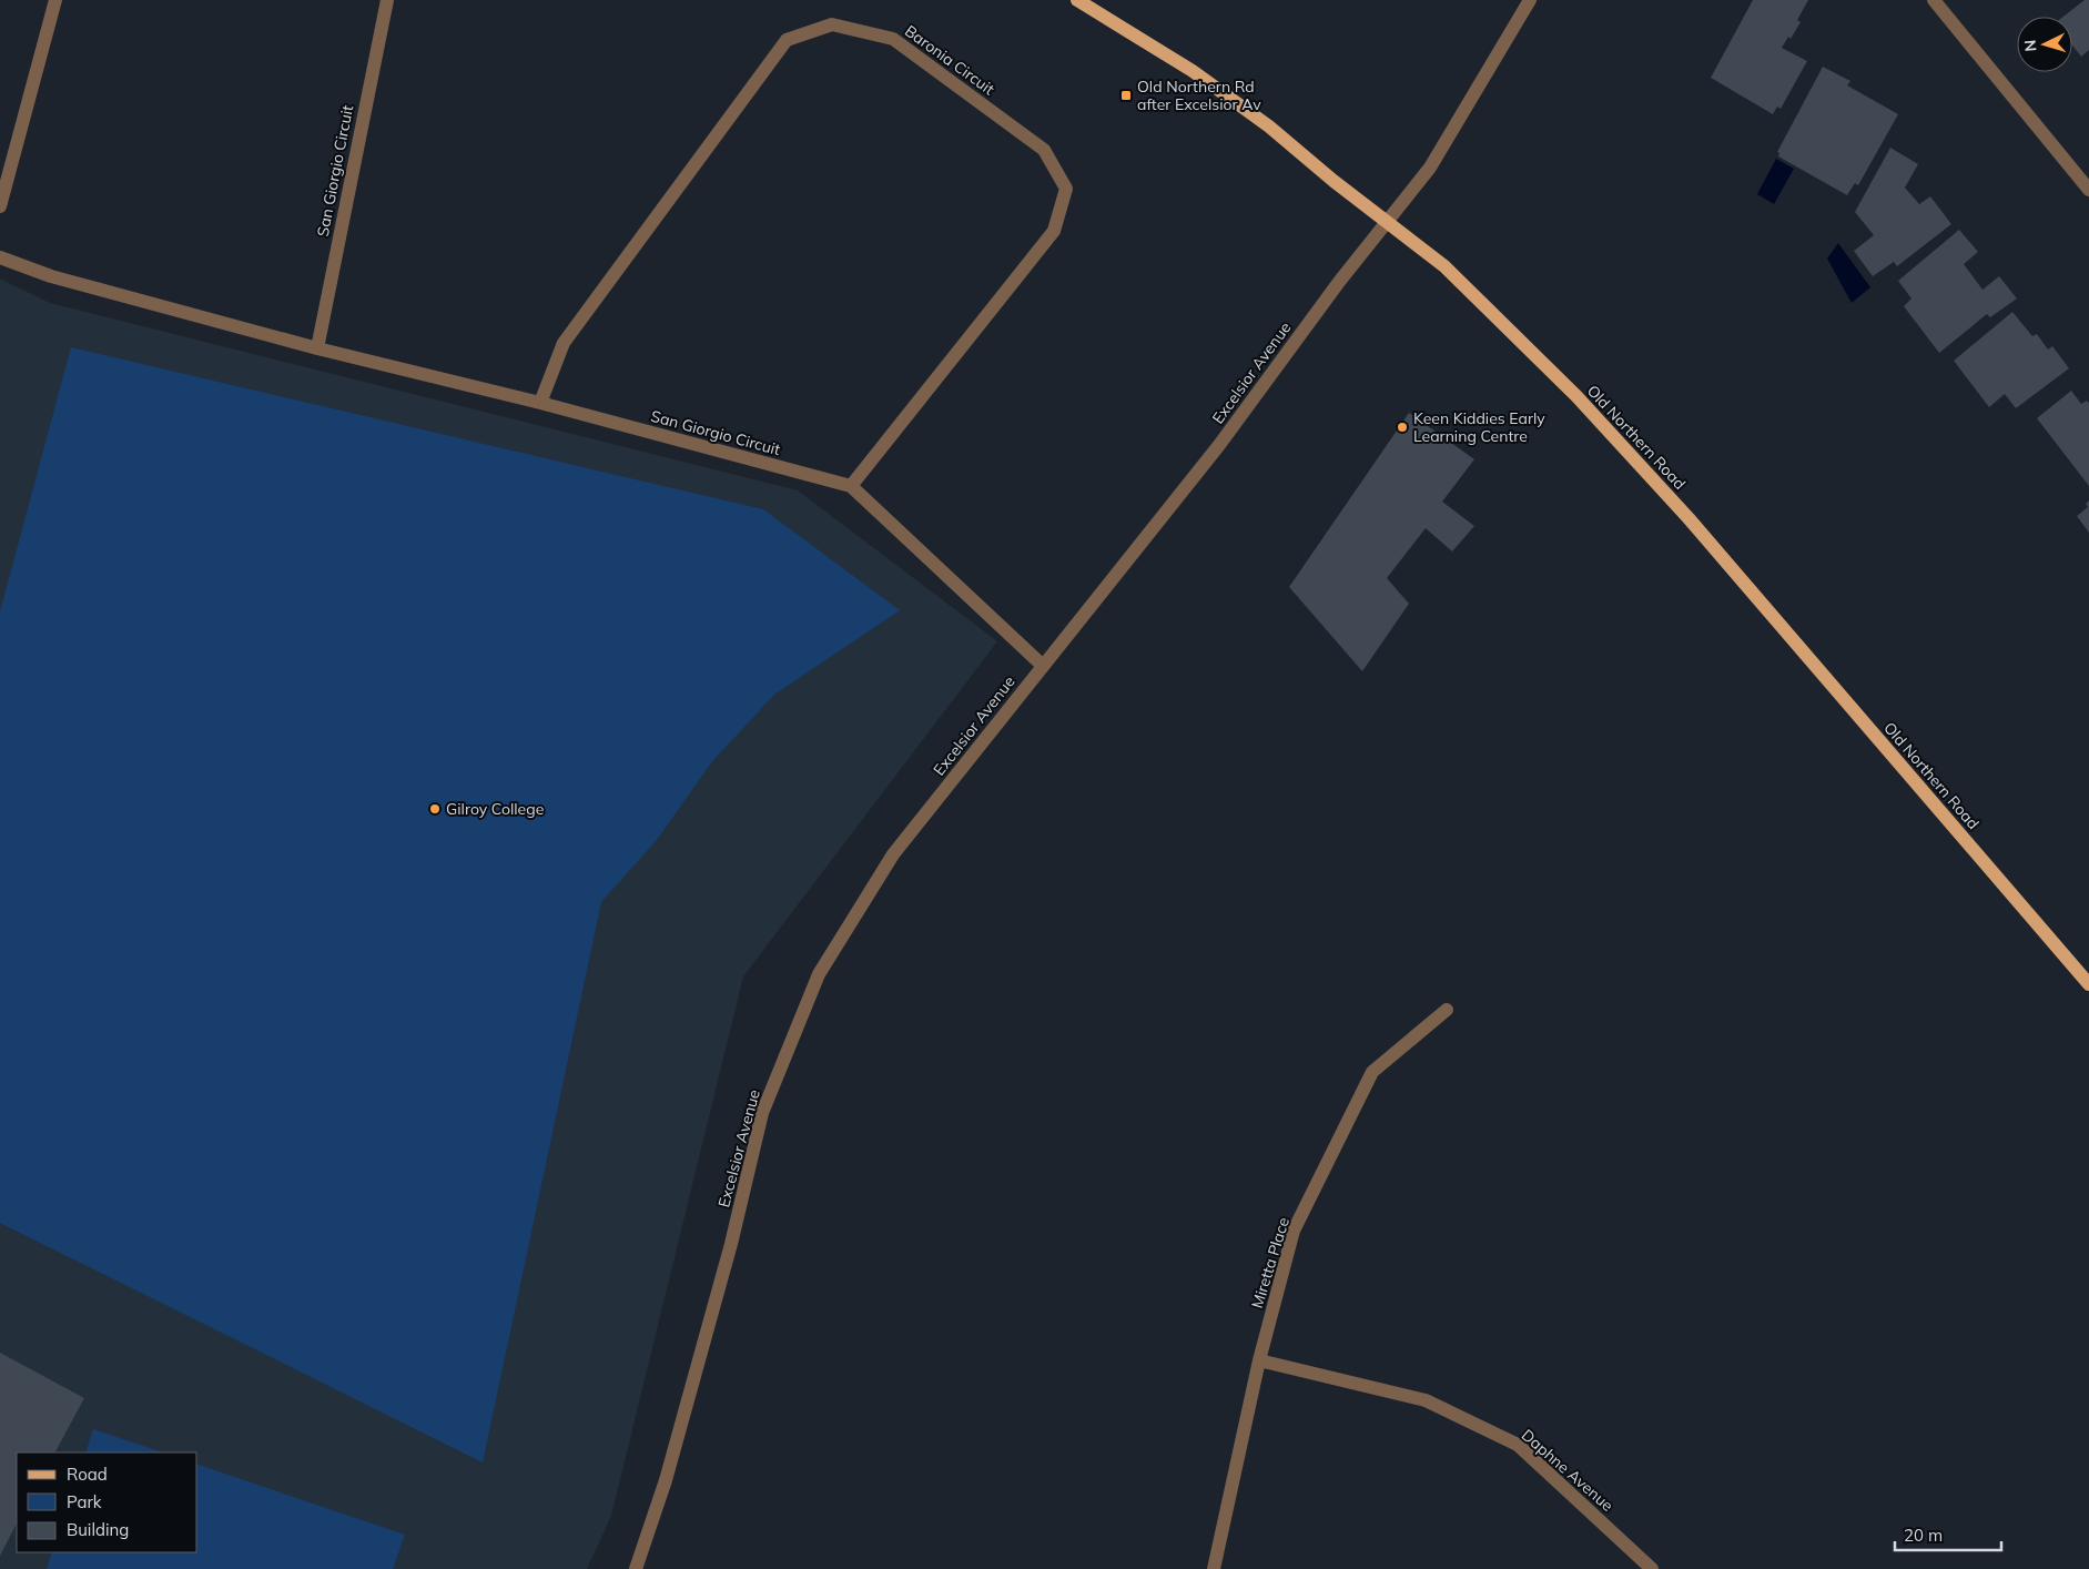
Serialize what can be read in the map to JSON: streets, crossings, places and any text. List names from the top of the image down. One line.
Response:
{"streets":{"main road":["Old Northern Road"],"street":["Baronia Circuit","San Giorgio Circuit","Excelsior Avenue","Miretta Place","Daphne Avenue"]},"crossings":[["Baronia Circuit","San Giorgio Circuit"],["San Giorgio Circuit","Excelsior Avenue"],["Excelsior Avenue","Old Northern Road"],["Miretta Place","Daphne Avenue"]],"places":{"transit":["Old Northern Rd after Excelsior Av"],"other":["Keen Kiddies Early Learning Centre","Gilroy College"]},"legend":["Road","Park","Building"],"scale_bar":"20 m","north":"left"}
